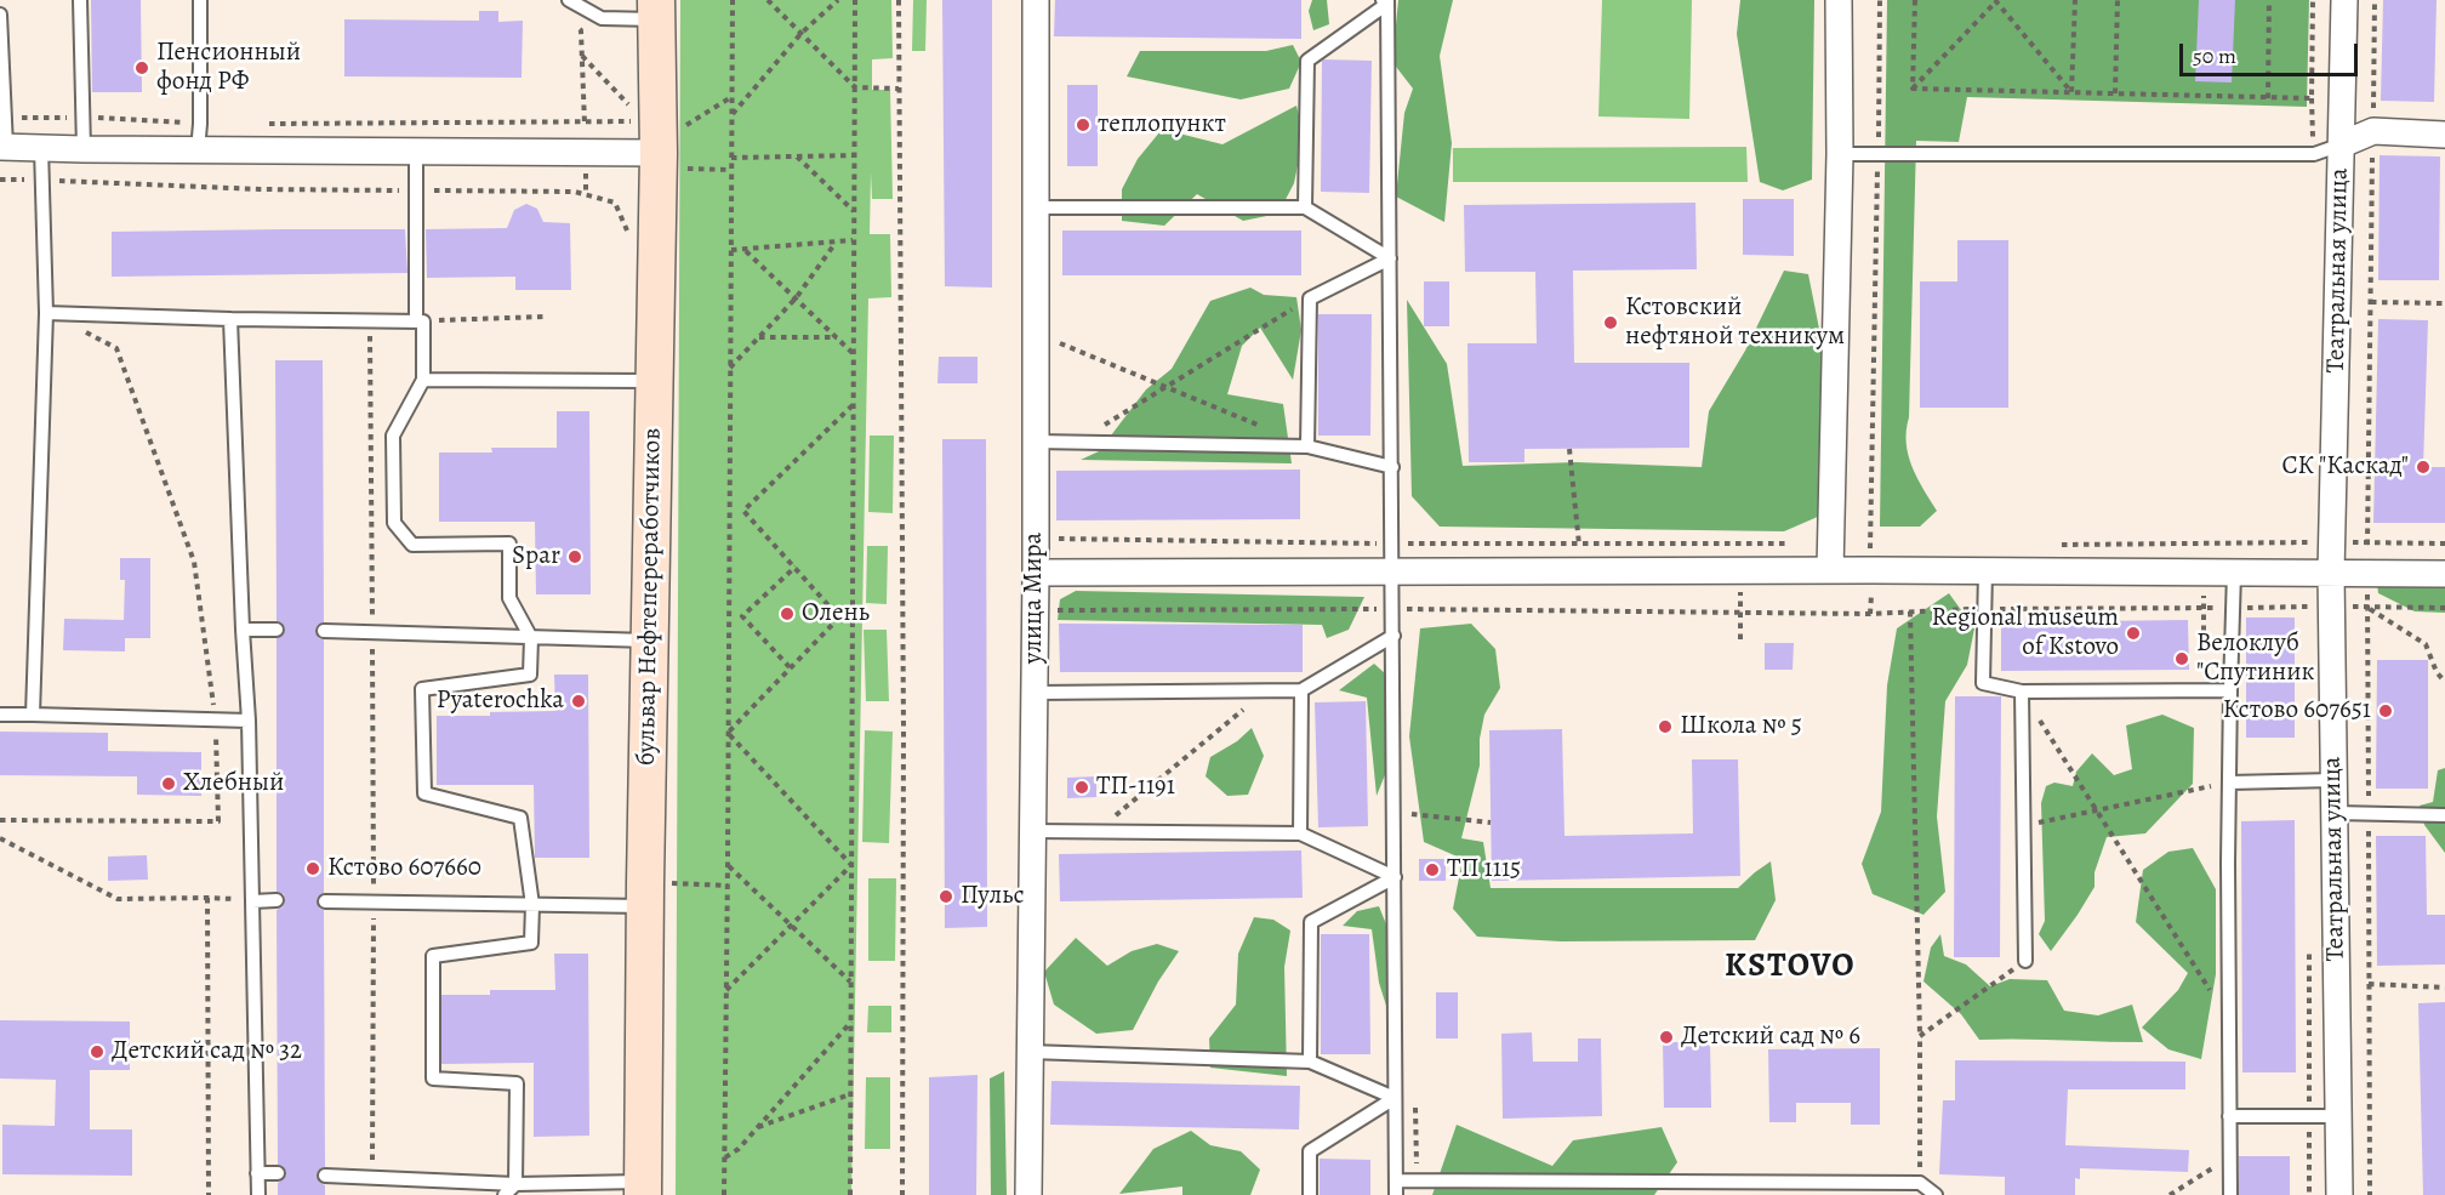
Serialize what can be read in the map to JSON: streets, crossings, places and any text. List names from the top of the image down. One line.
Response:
{"streets":{"street":["Театральная улица","бульвар Нефтепереработчиков","улица Мира"]},"districts":["KSTOVO"],"places":["Пенсионный фонд РФ","теплопункт","Кстовский нефтяной техникум","СК \"Каскад\"","Spar","Олень","Regional museum of Kstovo","Велоклуб \"Спутиник","Pyaterochka","Кстово 607651","Школа № 5","Хлебный","ТП-1191","Кстово 607660","ТП 1115","Пульс","Детский сад № 6","Детский сад № 32"],"scale_bar":"50 m"}
